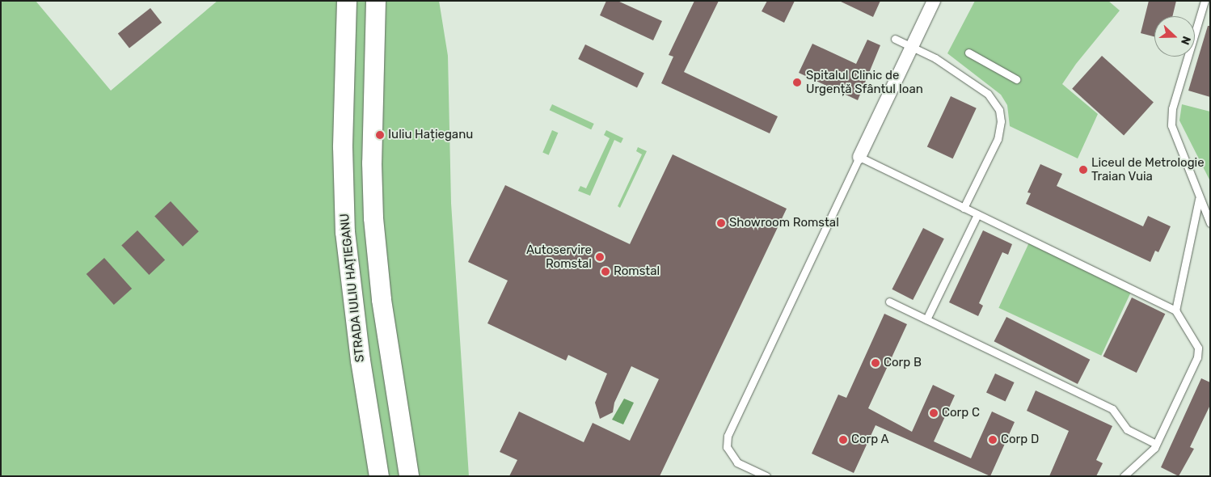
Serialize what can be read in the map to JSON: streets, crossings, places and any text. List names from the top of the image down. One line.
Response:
{"streets":{"main road":["STRADA IULIU HAȚIEGANU"]},"places":["Spitalul Clinic de Urgență Sfântul Ioan","Iuliu Hațieganu","Liceul de Metrologie Traian Vuia","Showroom Romstal","Autoservire Romstal","Romstal","Corp B","Corp C","Corp A","Corp D"],"north":"right"}
